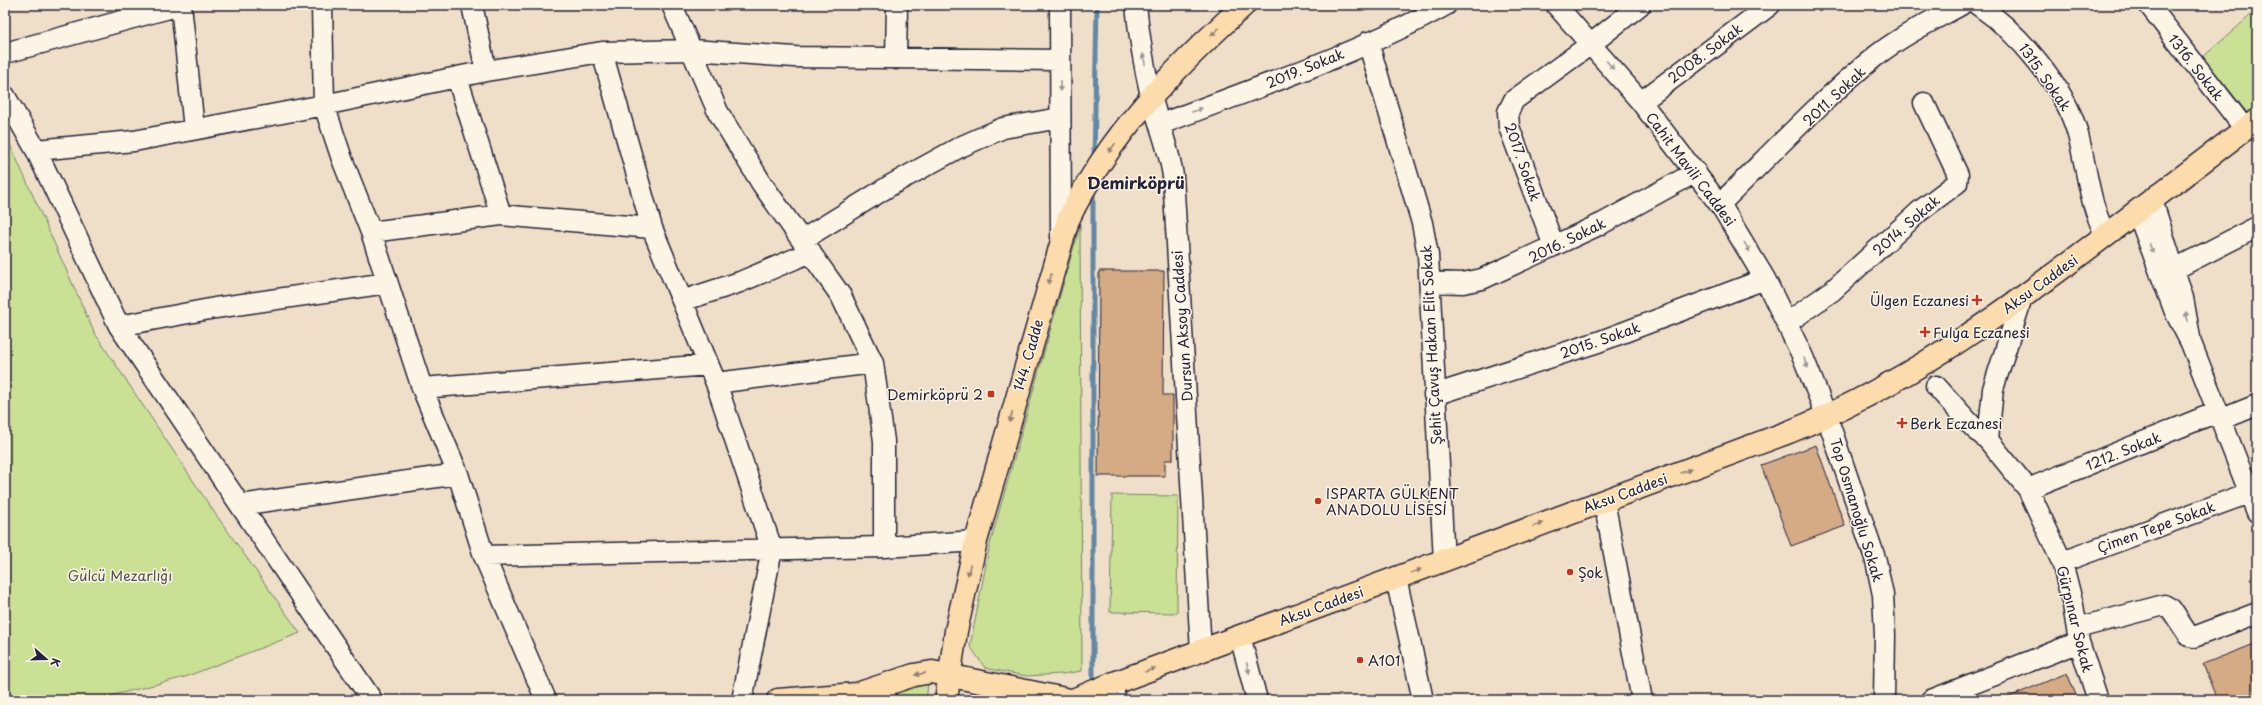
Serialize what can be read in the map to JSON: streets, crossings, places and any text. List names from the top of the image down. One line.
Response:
{"streets":{"main road":["Aksu Caddesi","144. Cadde"],"street":["2008. Sokak","1316. Sokak","2019. Sokak","1315. Sokak","2011. Sokak","2017. Sokak","Cahit Mavili Caddesi","2014. Sokak","2016. Sokak","Dursun Aksoy Caddesi","2015. Sokak","Şehit Çavuş Hakan Elit Sokak","1212. Sokak","Top Osmanoğlu Sokak","Çimen Tepe Sokak","Gürpınar Sokak"]},"crossings":[["2008. Sokak","Cahit Mavili Caddesi"],["1316. Sokak","Aksu Caddesi"],["2019. Sokak","Dursun Aksoy Caddesi"],["2019. Sokak","Şehit Çavuş Hakan Elit Sokak"],["1315. Sokak","Aksu Caddesi"],["2011. Sokak","Cahit Mavili Caddesi"],["2017. Sokak","Cahit Mavili Caddesi"],["2017. Sokak","2016. Sokak"],["Cahit Mavili Caddesi","2014. Sokak"],["Cahit Mavili Caddesi","2016. Sokak"],["Cahit Mavili Caddesi","Aksu Caddesi"],["Cahit Mavili Caddesi","2015. Sokak"],["Cahit Mavili Caddesi","Top Osmanoğlu Sokak"],["2016. Sokak","Şehit Çavuş Hakan Elit Sokak"],["Aksu Caddesi","Dursun Aksoy Caddesi"],["Aksu Caddesi","Şehit Çavuş Hakan Elit Sokak"],["Aksu Caddesi","Top Osmanoğlu Sokak"],["2015. Sokak","Şehit Çavuş Hakan Elit Sokak"],["1212. Sokak","Gürpınar Sokak"],["Çimen Tepe Sokak","Gürpınar Sokak"]],"one_way":["2019. Sokak","Cahit Mavili Caddesi","Aksu Caddesi"],"districts":["Demirköprü"],"parks":["Gülcü Mezarlığı"],"places":{"health":["Ülgen Eczanesi","Fulya Eczanesi","Berk Eczanesi"],"transit":["Demirköprü 2"],"other":["ISPARTA GÜLKENT ANADOLU LİSESİ","Şok","A101"]},"north":"right"}
